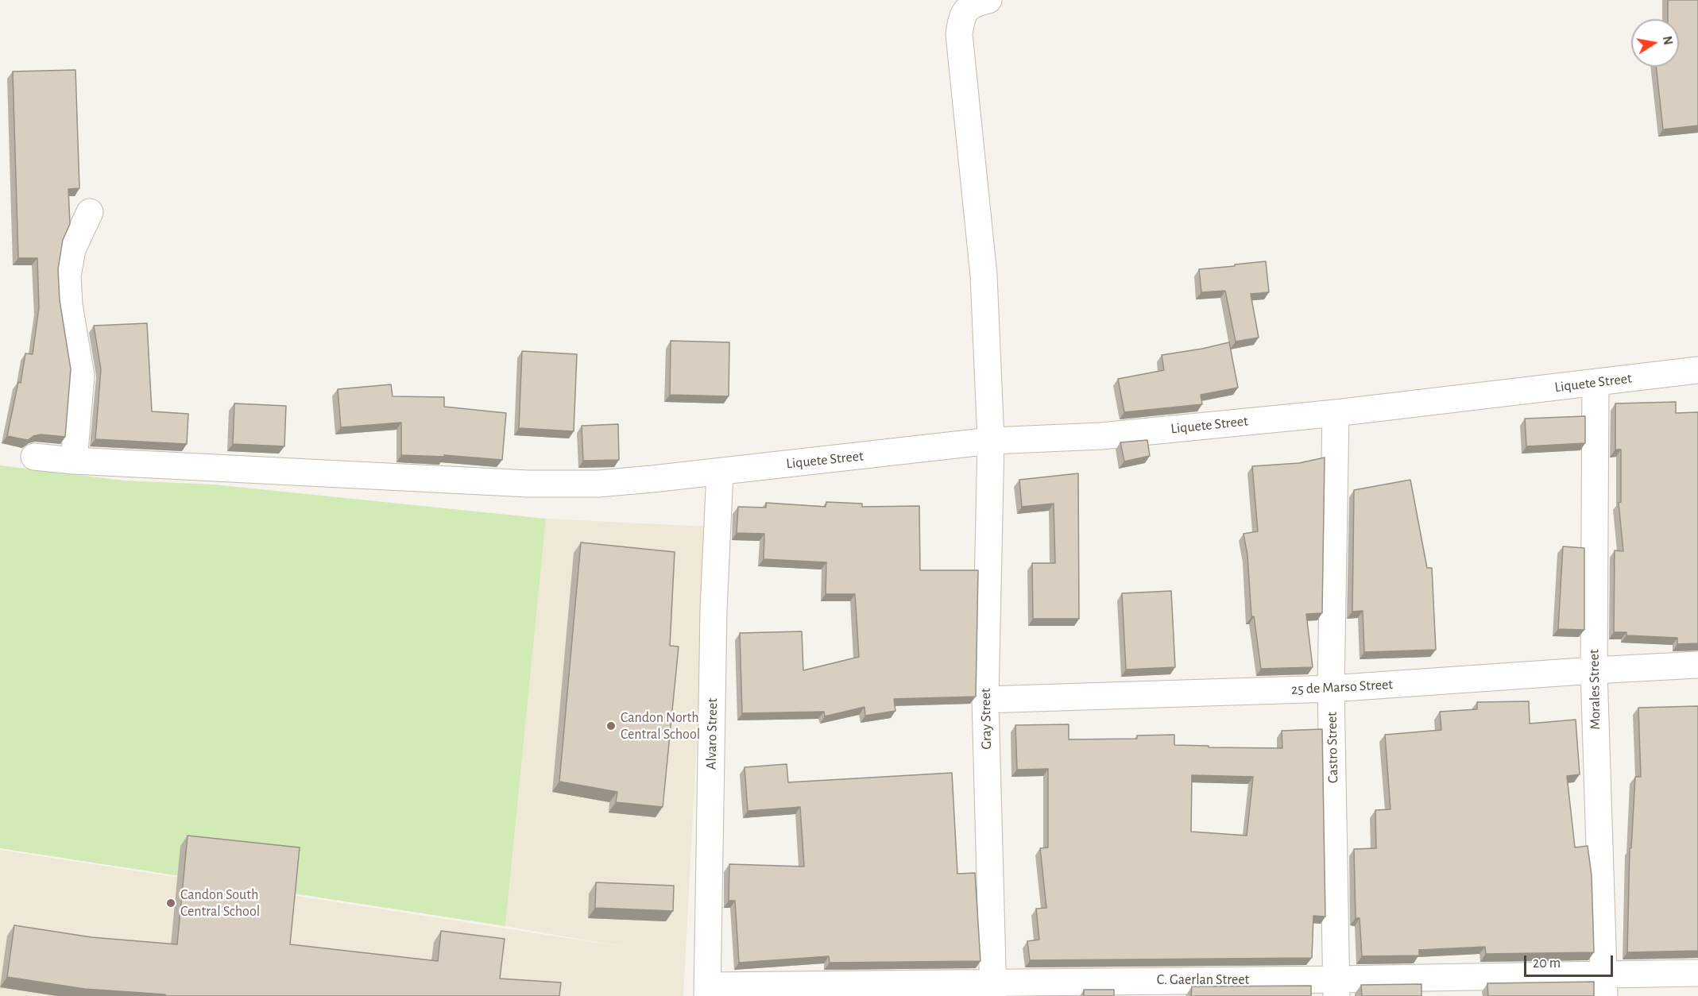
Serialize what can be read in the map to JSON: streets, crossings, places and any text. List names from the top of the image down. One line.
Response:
{"streets":{"street":["Liquete Street","25 de Marso Street","Morales Street","Gray Street","Alvaro Street","Castro Street","C. Gaerlan Street"]},"crossings":[["Liquete Street","Morales Street"],["Liquete Street","Gray Street"],["Liquete Street","Alvaro Street"],["Liquete Street","Castro Street"],["25 de Marso Street","Morales Street"],["25 de Marso Street","Gray Street"],["25 de Marso Street","Castro Street"],["Morales Street","C. Gaerlan Street"],["Gray Street","C. Gaerlan Street"],["Alvaro Street","C. Gaerlan Street"],["Castro Street","C. Gaerlan Street"]],"places":["Candon North Central School","Candon South Central School"],"scale_bar":"20 m","north":"right"}
